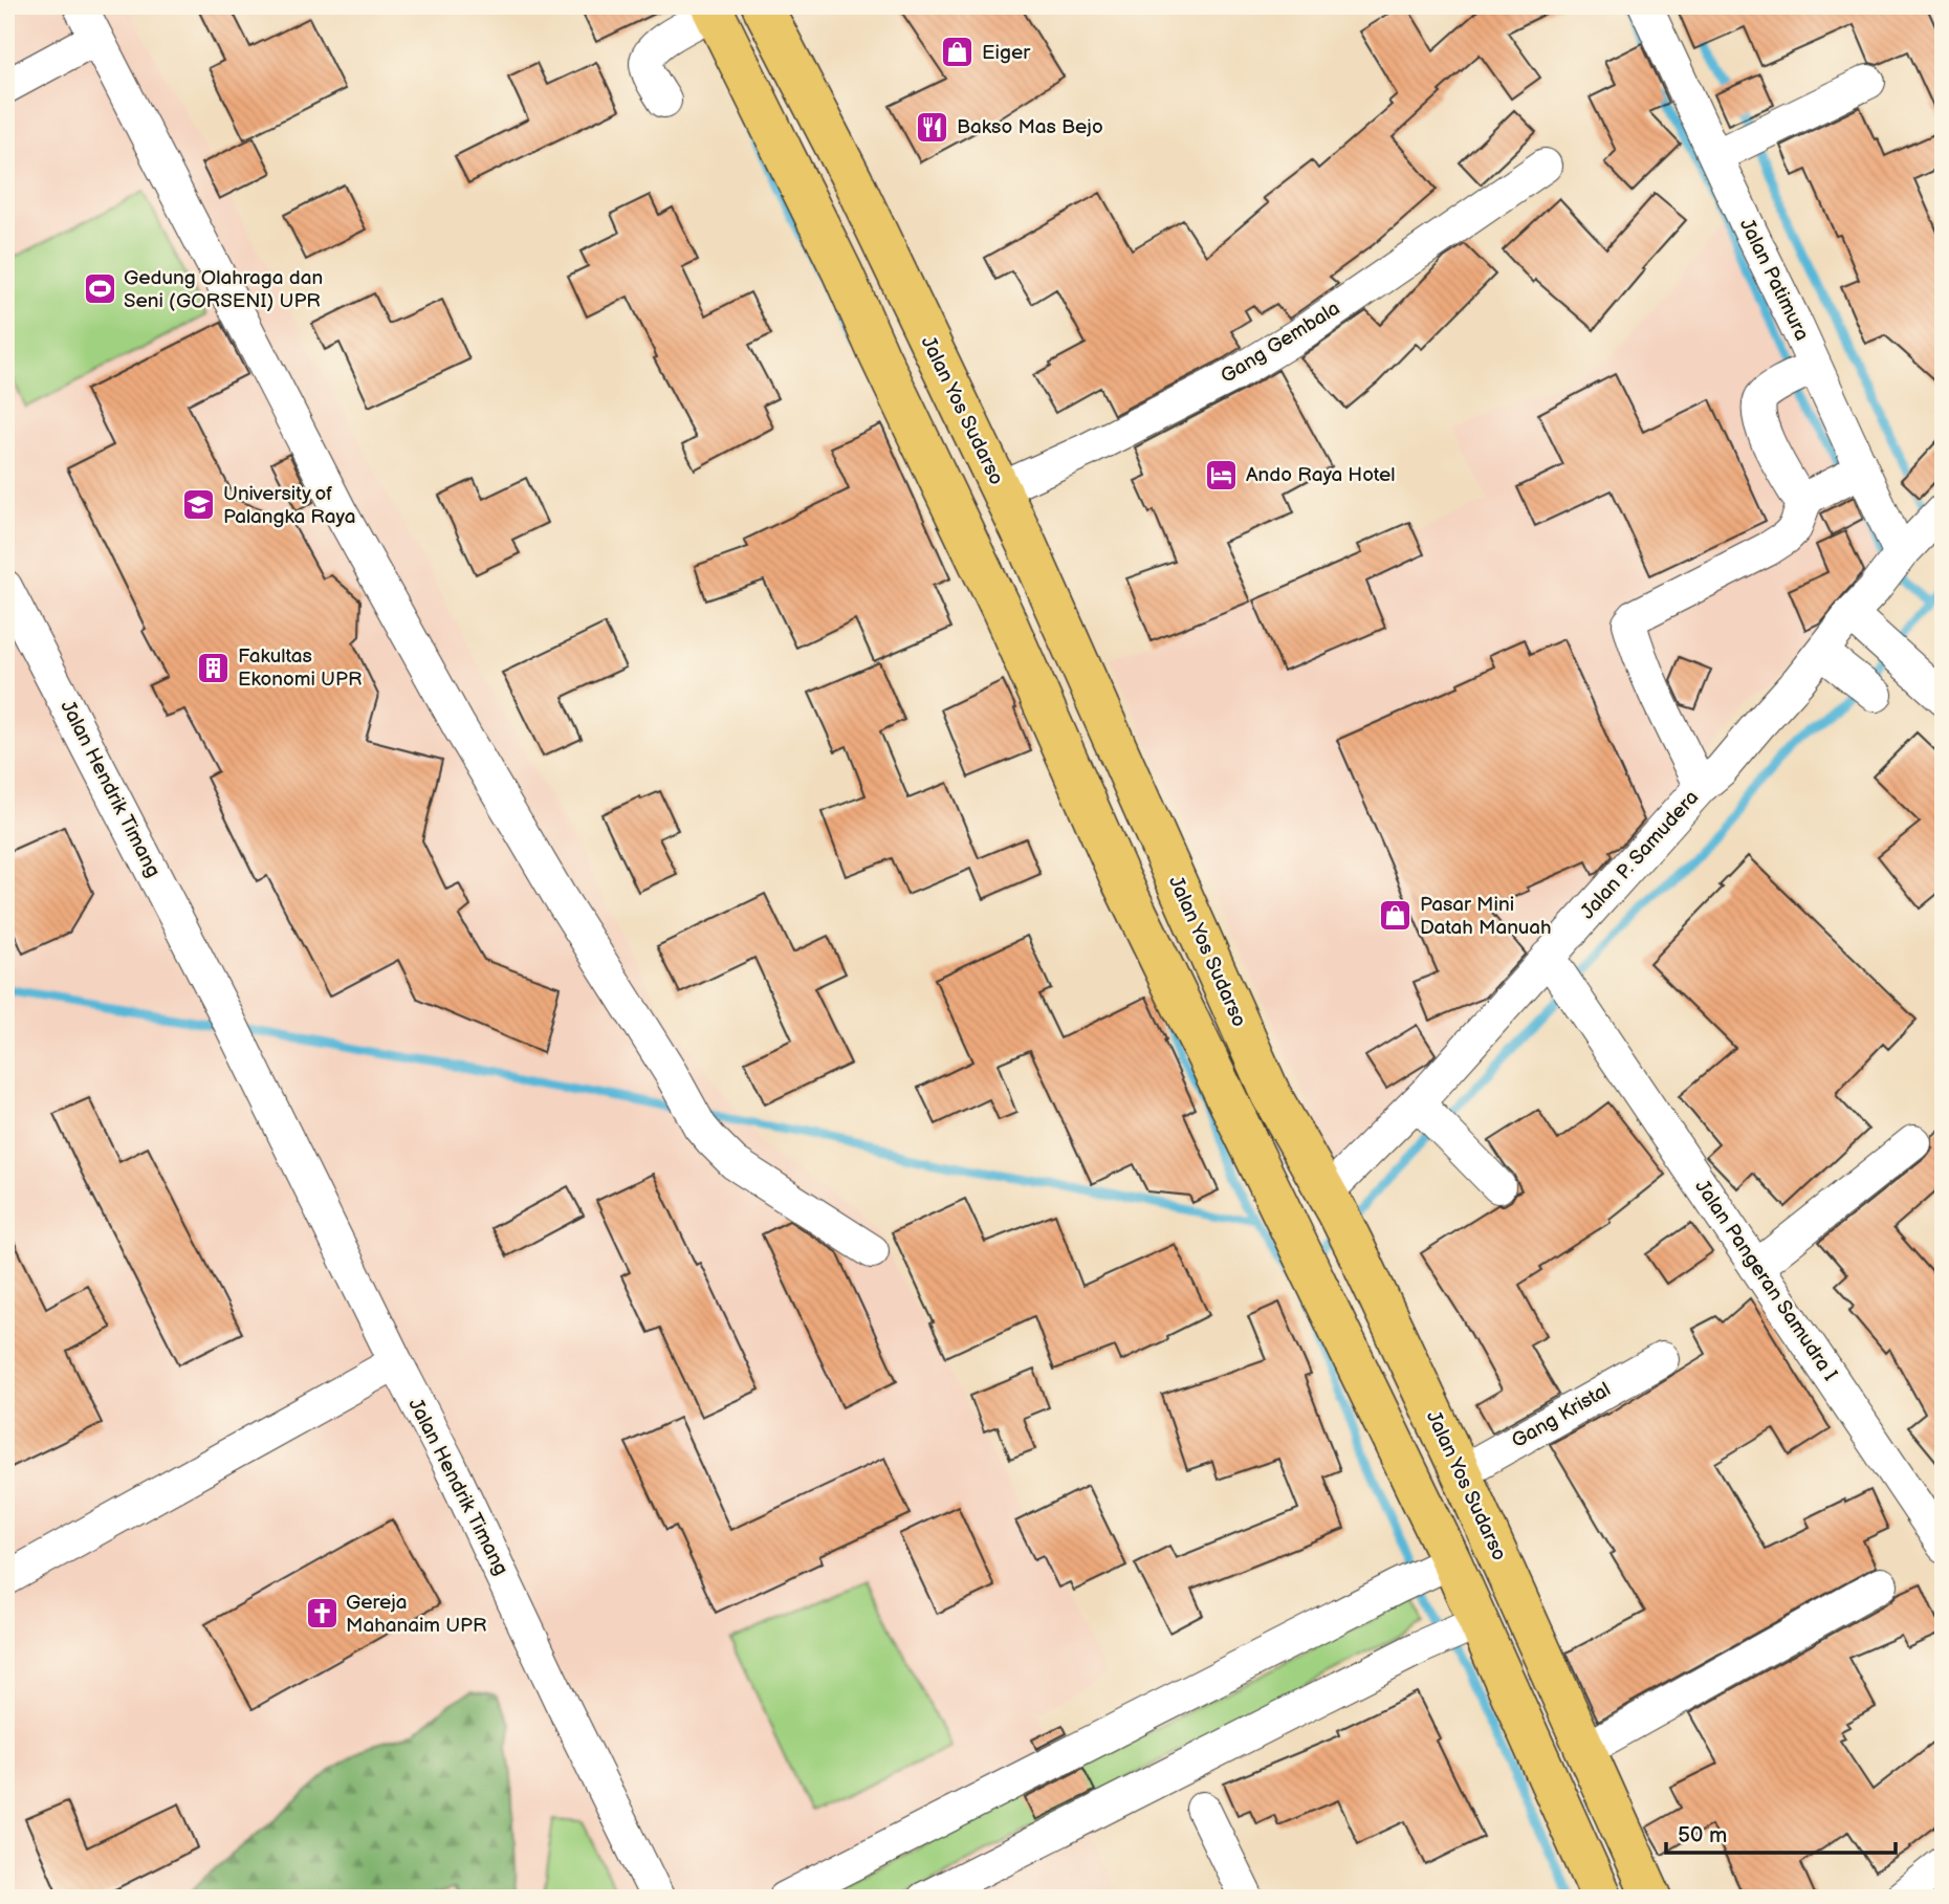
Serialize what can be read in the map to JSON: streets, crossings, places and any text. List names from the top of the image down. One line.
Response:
{"streets":{"main road":["Jalan Yos Sudarso"],"street":["Jalan Patimura","Gang Gembala","Jalan Hendrik Timang","Jalan P. Samudera","Jalan Pangeran Samudra I","Gang Kristal"]},"crossings":[["Jalan Patimura","Jalan P. Samudera"],["Gang Gembala","Jalan Yos Sudarso"],["Jalan Yos Sudarso","Jalan P. Samudera"],["Jalan Yos Sudarso","Gang Kristal"],["Jalan P. Samudera","Jalan Pangeran Samudra I"]],"places":{"shop":["Eiger","Pasar Mini Datah Manuah"],"restaurant":["Bakso Mas Bejo"],"sports":["Gedung Olahraga dan Seni (GORSENI) UPR"],"hotel":["Ando Raya Hotel"],"school or university":["University of Palangka Raya"],"building":["Fakultas Ekonomi UPR"],"church":["Gereja Mahanaim UPR"]},"scale_bar":"50 m"}
